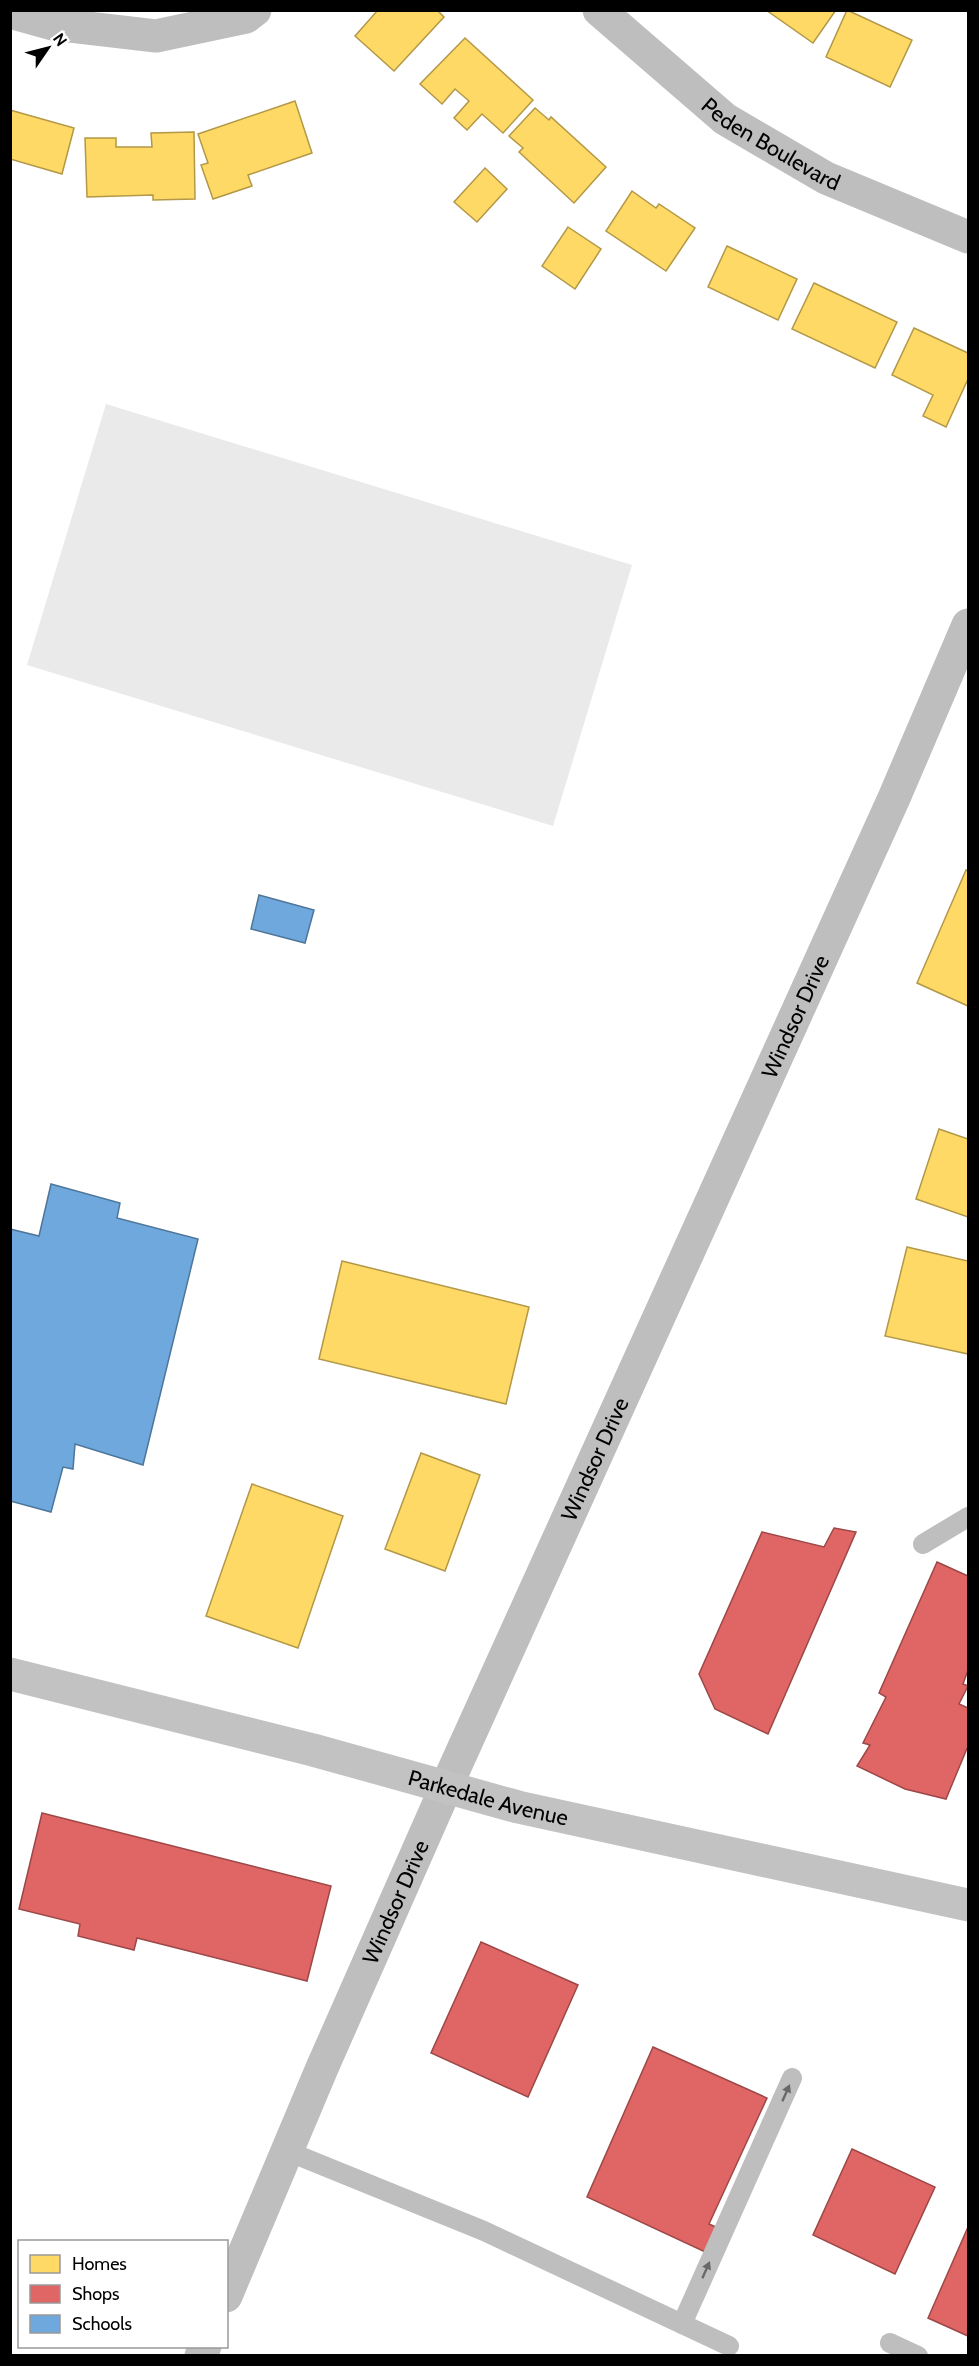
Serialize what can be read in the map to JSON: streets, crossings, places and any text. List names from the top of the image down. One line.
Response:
{"streets":{"main road":["Parkedale Avenue"],"street":["Peden Boulevard","Windsor Drive"]},"crossings":[["Windsor Drive","Parkedale Avenue"]],"legend":["Homes","Shops","Schools"],"north":"top right"}
